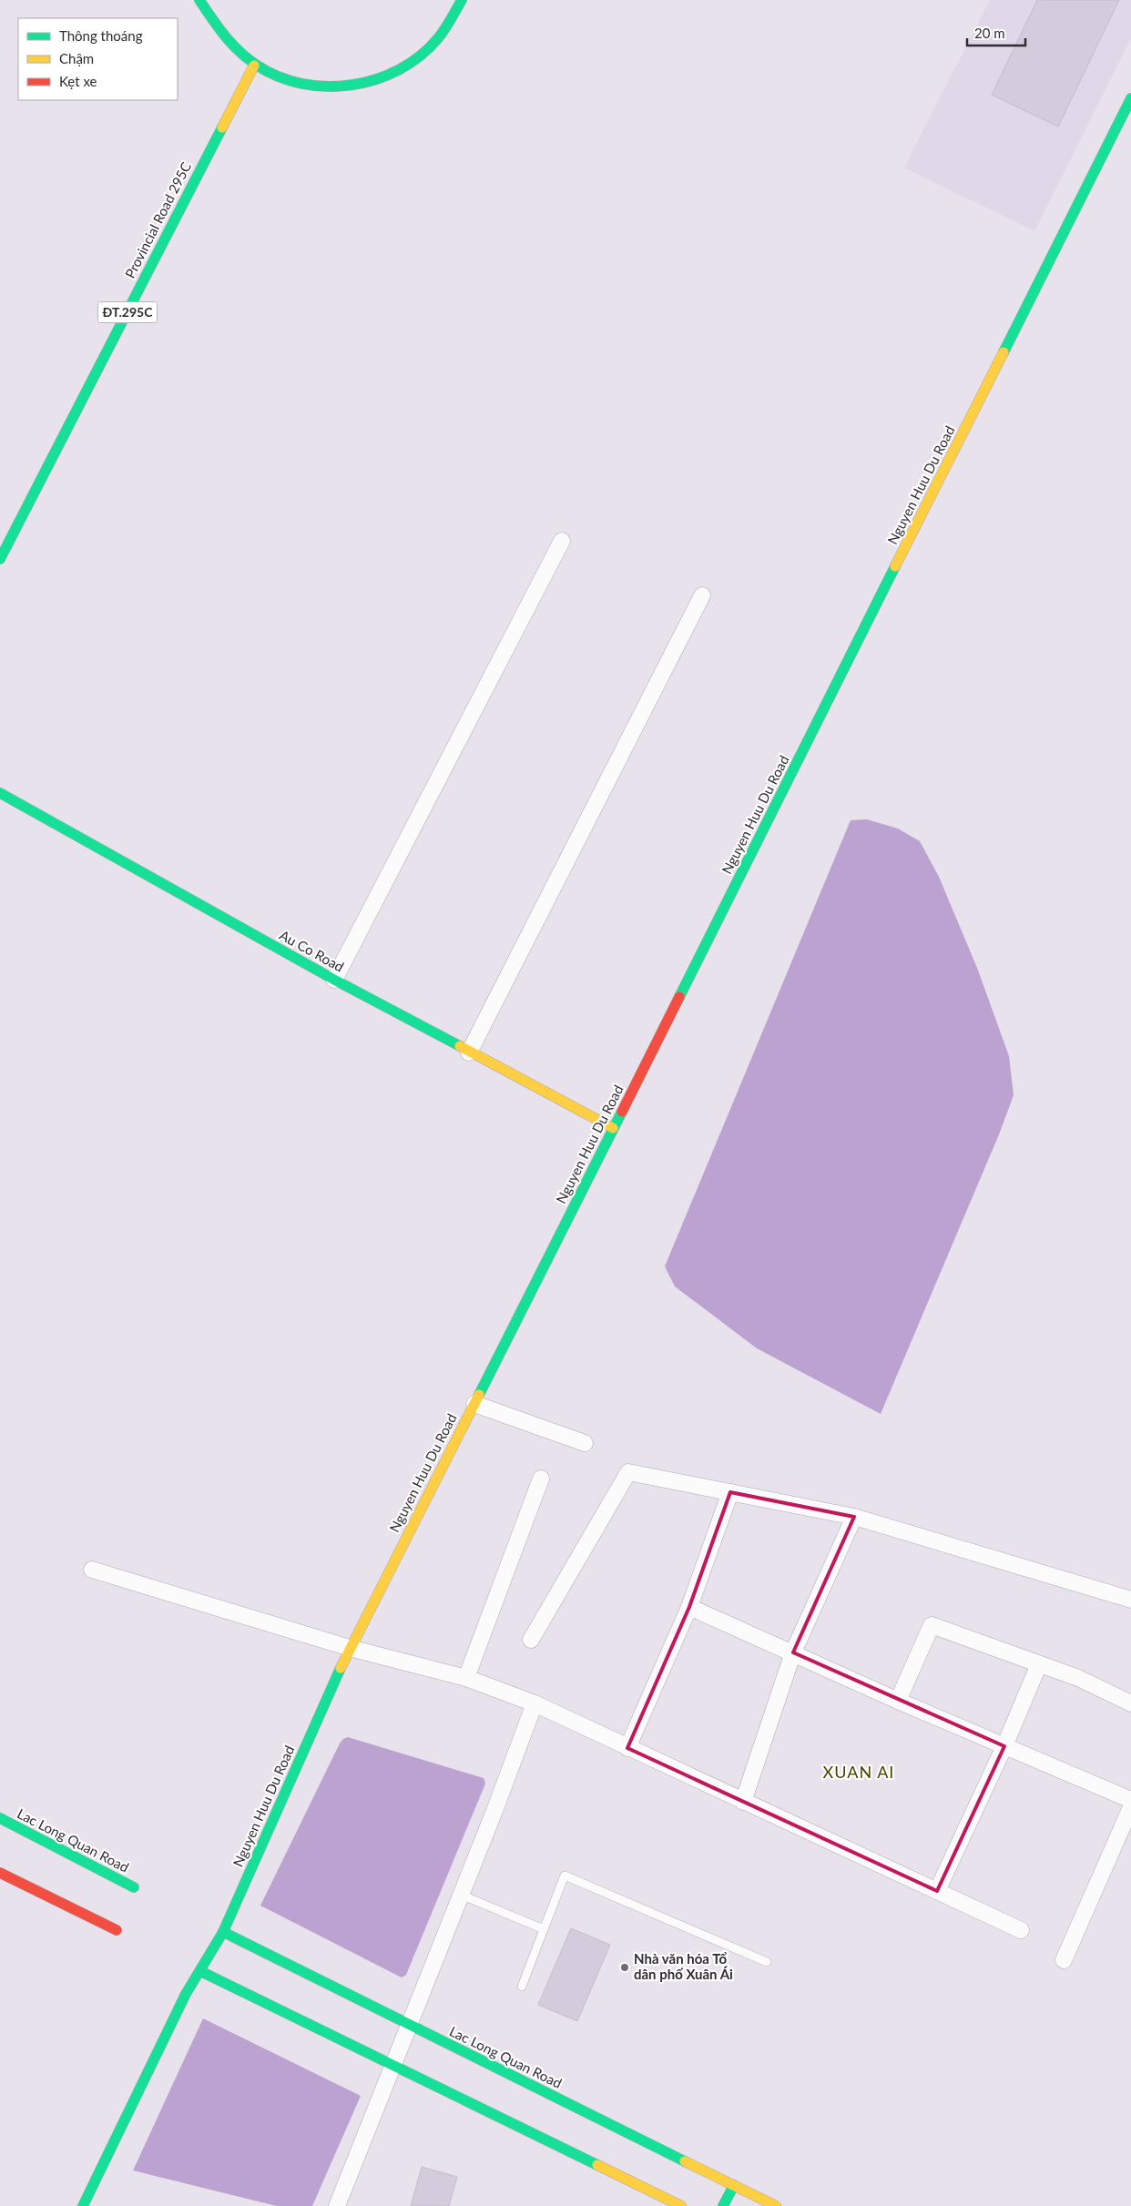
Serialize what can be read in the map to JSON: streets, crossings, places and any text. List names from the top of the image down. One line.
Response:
{"streets":{"main road":["Provincial Road 295C","ĐT.295C","Nguyen Huu Du Road","Au Co Road","Lac Long Quan Road"]},"crossings":[["Nguyen Huu Du Road","Au Co Road"],["Nguyen Huu Du Road","Lac Long Quan Road"]],"districts":["XUAN AI"],"places":["Nhà văn hóa Tổ dân phố Xuân Ái"],"legend":["Thông thoáng","Chậm","Kẹt xe"],"scale_bar":"20 m"}
